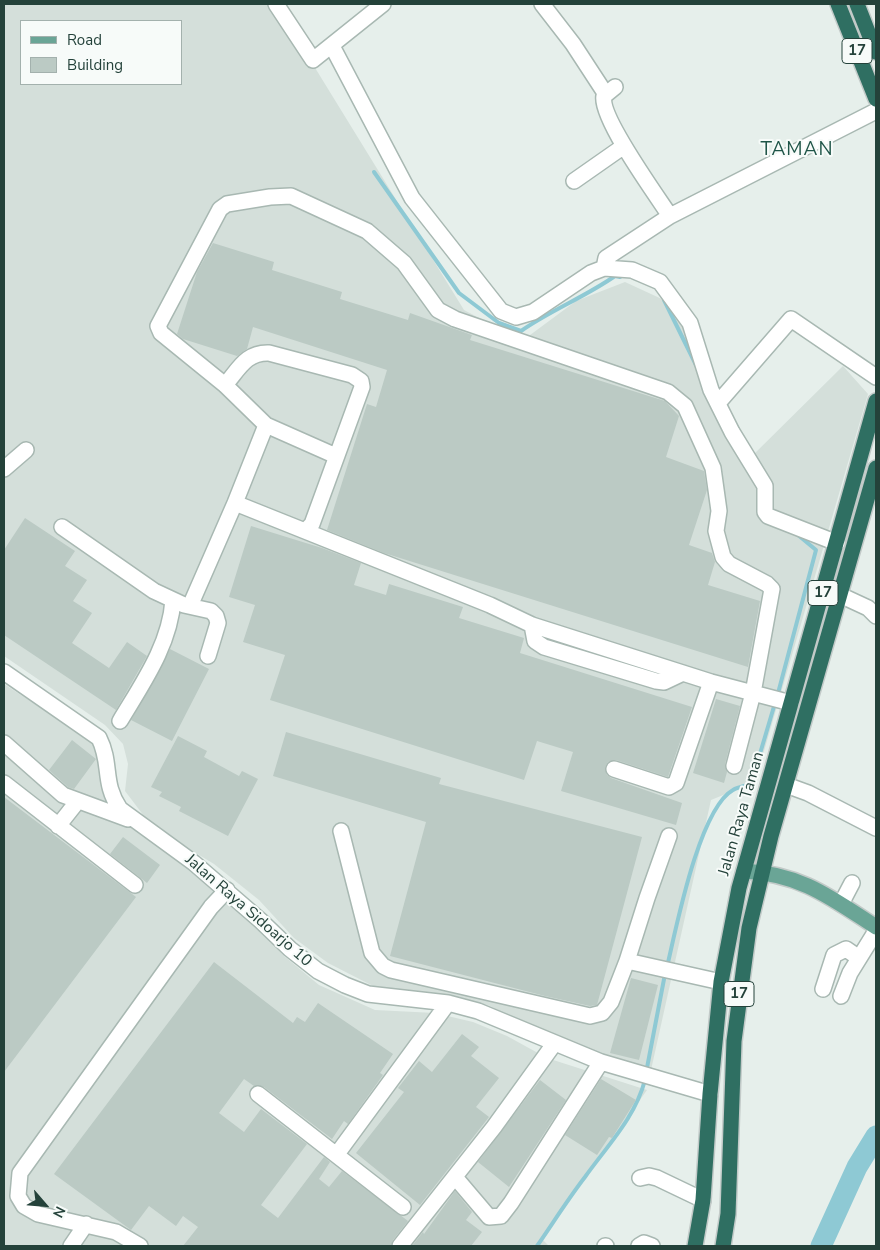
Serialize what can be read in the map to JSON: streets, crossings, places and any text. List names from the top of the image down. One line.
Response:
{"streets":{"highway":["17","Jalan Raya Taman"],"street":["Jalan Raya Sidoarjo 10"]},"crossings":[["Jalan Raya Taman","Jalan Raya Sidoarjo 10"]],"districts":["TAMAN"],"legend":["Road","Building"],"north":"bottom right"}
